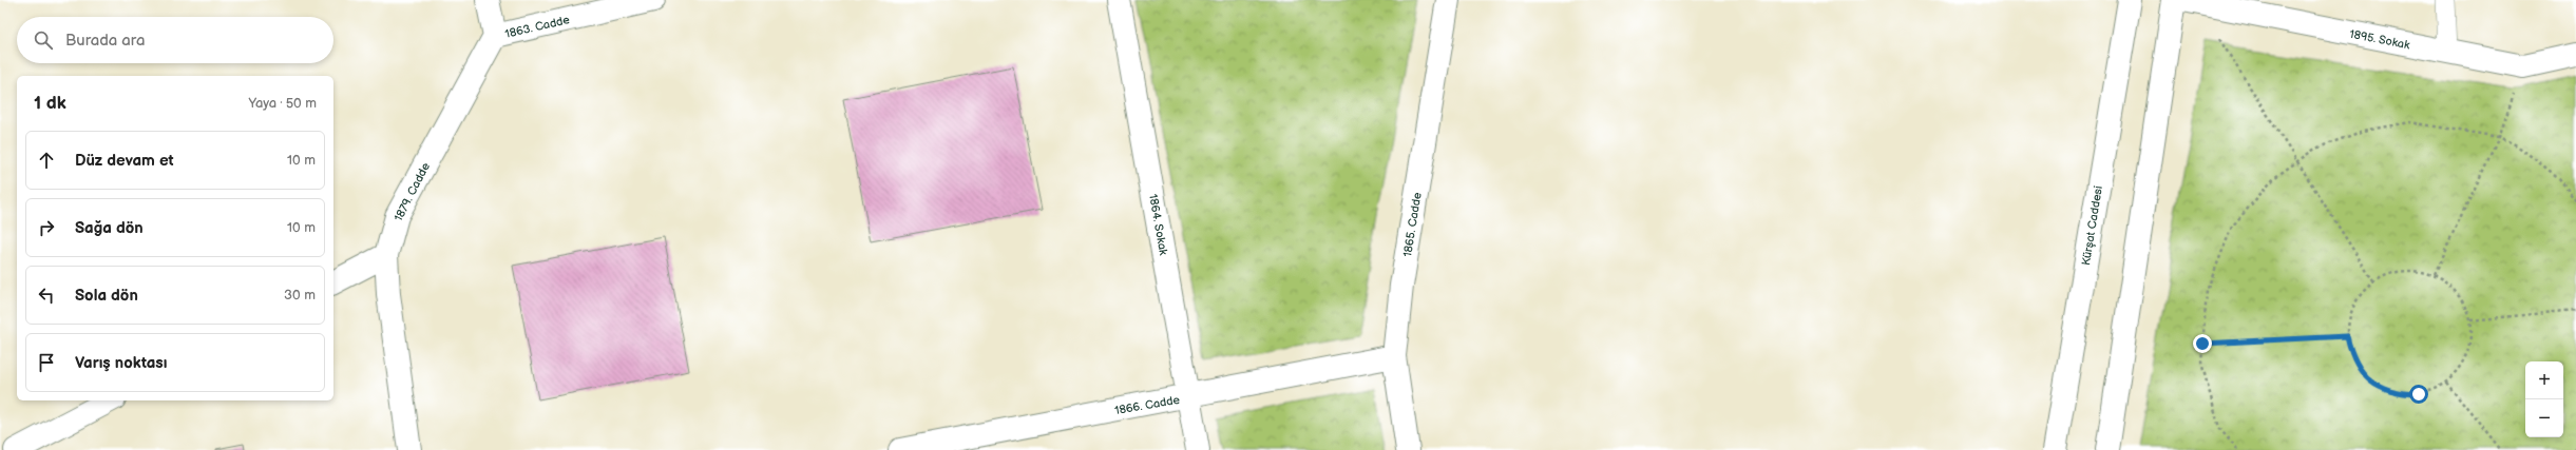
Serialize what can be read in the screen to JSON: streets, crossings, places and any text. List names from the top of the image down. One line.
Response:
{"streets":{"street":["1863. Cadde","1895. Sokak","1879. Cadde","1864. Sokak","1865. Cadde","Kürşat Caddesi","1866. Cadde"]},"crossings":[["1863. Cadde","1879. Cadde"],["1864. Sokak","1866. Cadde"],["1865. Cadde","1866. Cadde"]],"page":{"search":"Burada ara","heading":["1 dk","Yaya · 50 m"],"list":[["Düz devam et","10 m"],["Sağa dön","10 m"],["Sola dön","30 m"],"Varış noktası"],"map_buttons":["+","−"]}}
